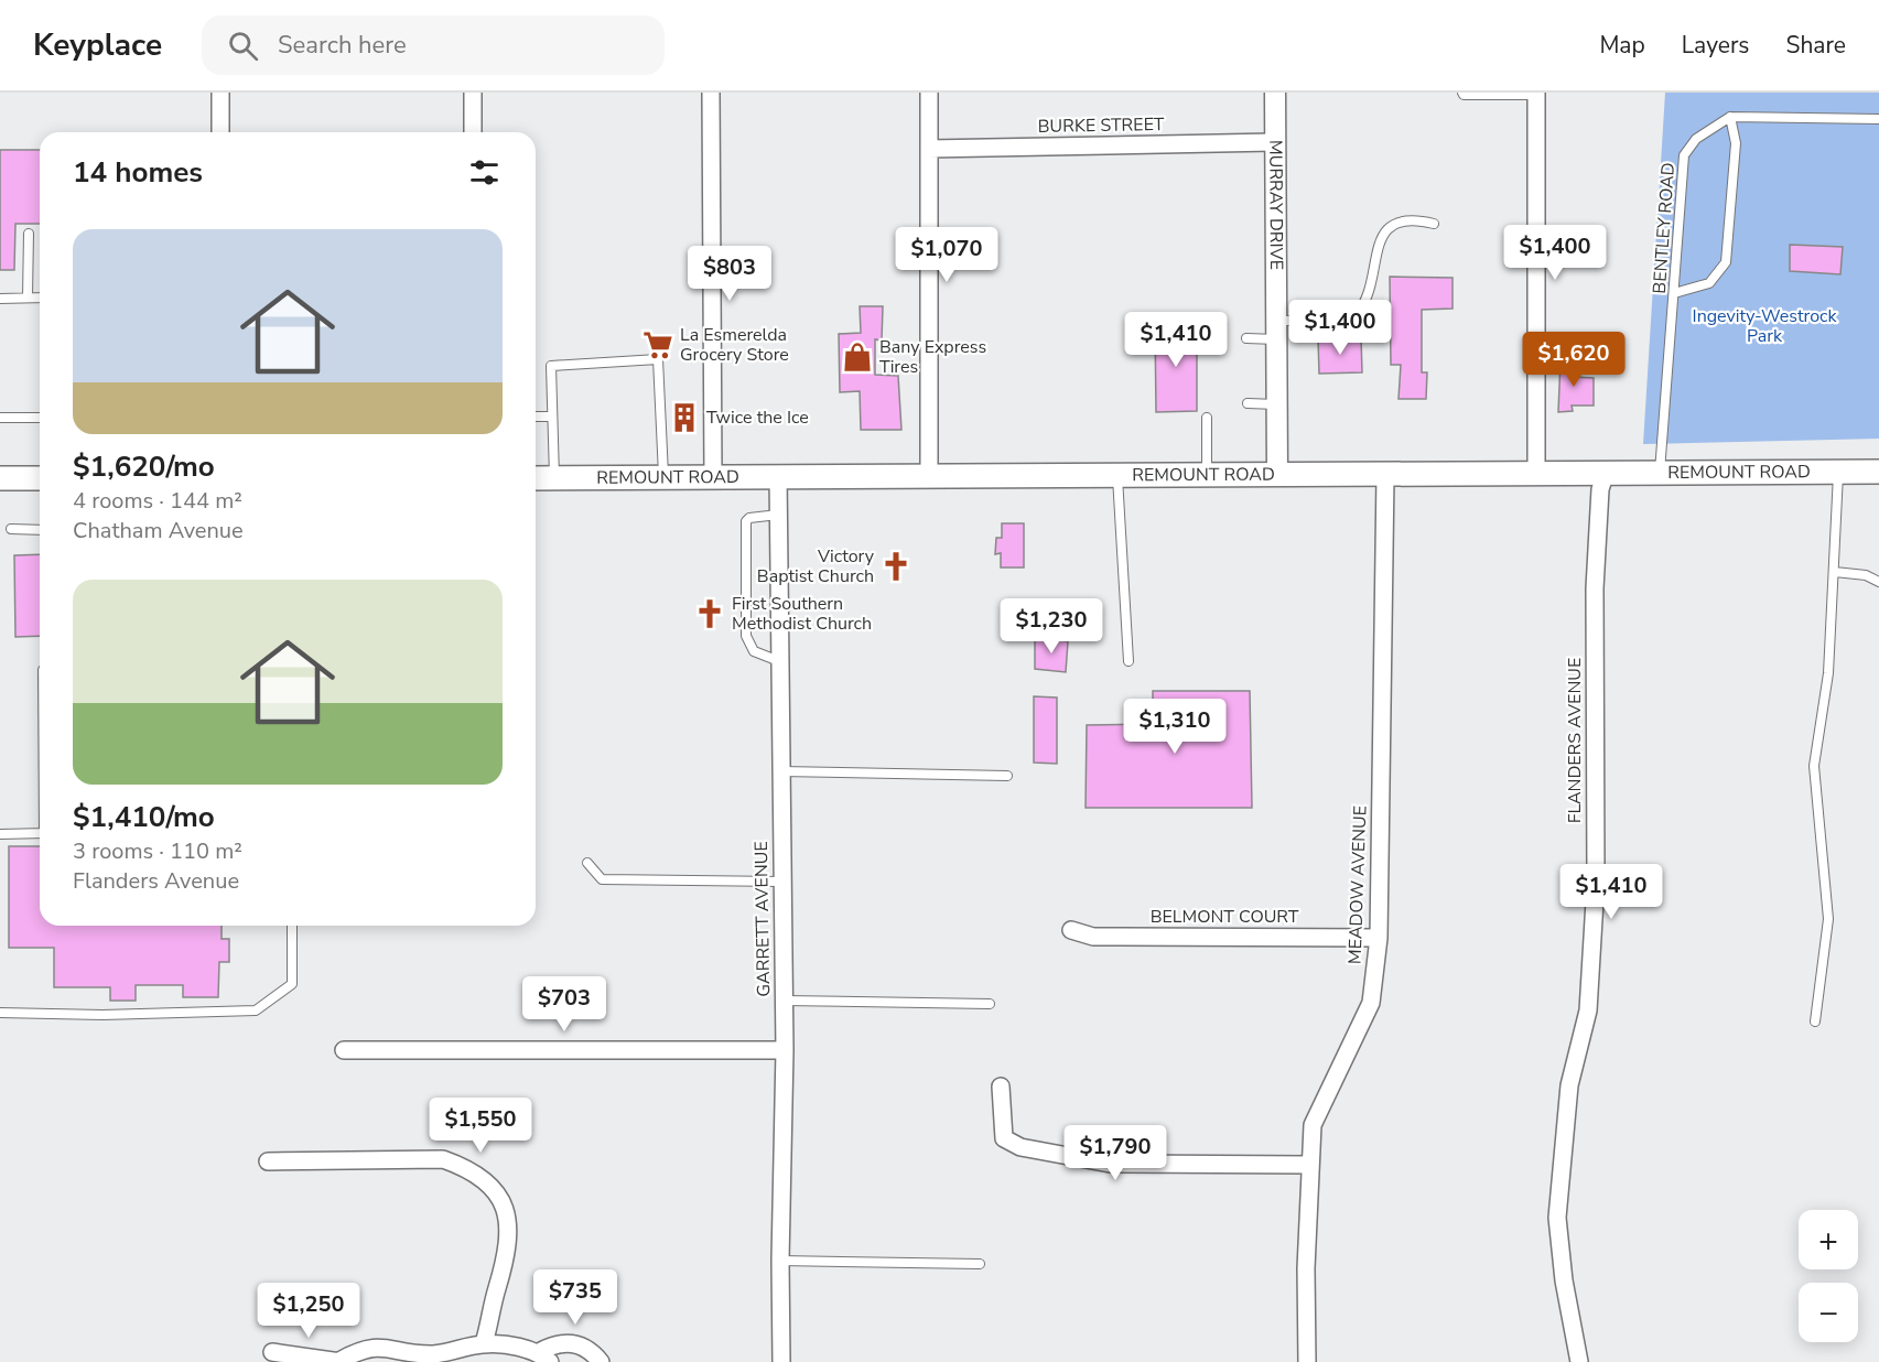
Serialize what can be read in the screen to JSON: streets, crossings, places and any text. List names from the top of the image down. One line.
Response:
{"streets":{"main road":["REMOUNT ROAD"],"street":["BURKE STREET","MURRAY DRIVE","FLANDERS AVENUE","MEADOW AVENUE","BELMONT COURT","GARRETT AVENUE"],"lane":["BENTLEY ROAD"]},"crossings":[["BURKE STREET","MURRAY DRIVE"],["MURRAY DRIVE","REMOUNT ROAD"],["BENTLEY ROAD","REMOUNT ROAD"],["REMOUNT ROAD","FLANDERS AVENUE"],["REMOUNT ROAD","MEADOW AVENUE"],["REMOUNT ROAD","GARRETT AVENUE"],["MEADOW AVENUE","BELMONT COURT"]],"parks":["Ingevity-Westrock Park"],"places":{"supermarket":["La Esmerelda Grocery Store"],"shop":["Bany Express Tires"],"building":["Twice the Ice"],"church":["Victory Baptist Church","First Southern Methodist Church"]},"page":{"header":"Keyplace","search":"Search here","nav":["Map","Layers","Share"],"heading":"14 homes","list":[{"name":"$1,620/mo","note":"4 rooms · 144 m² · Chatham Avenue"},{"name":"$1,410/mo","note":"3 rooms · 110 m² · Flanders Avenue"}],"price":["$1,400","$1,070","$803","$1,400","$1,410","$1,620","$1,230","$1,310","$1,410","$703","$1,550","$1,790","$735","$1,250"],"map_buttons":["+","−"]}}
